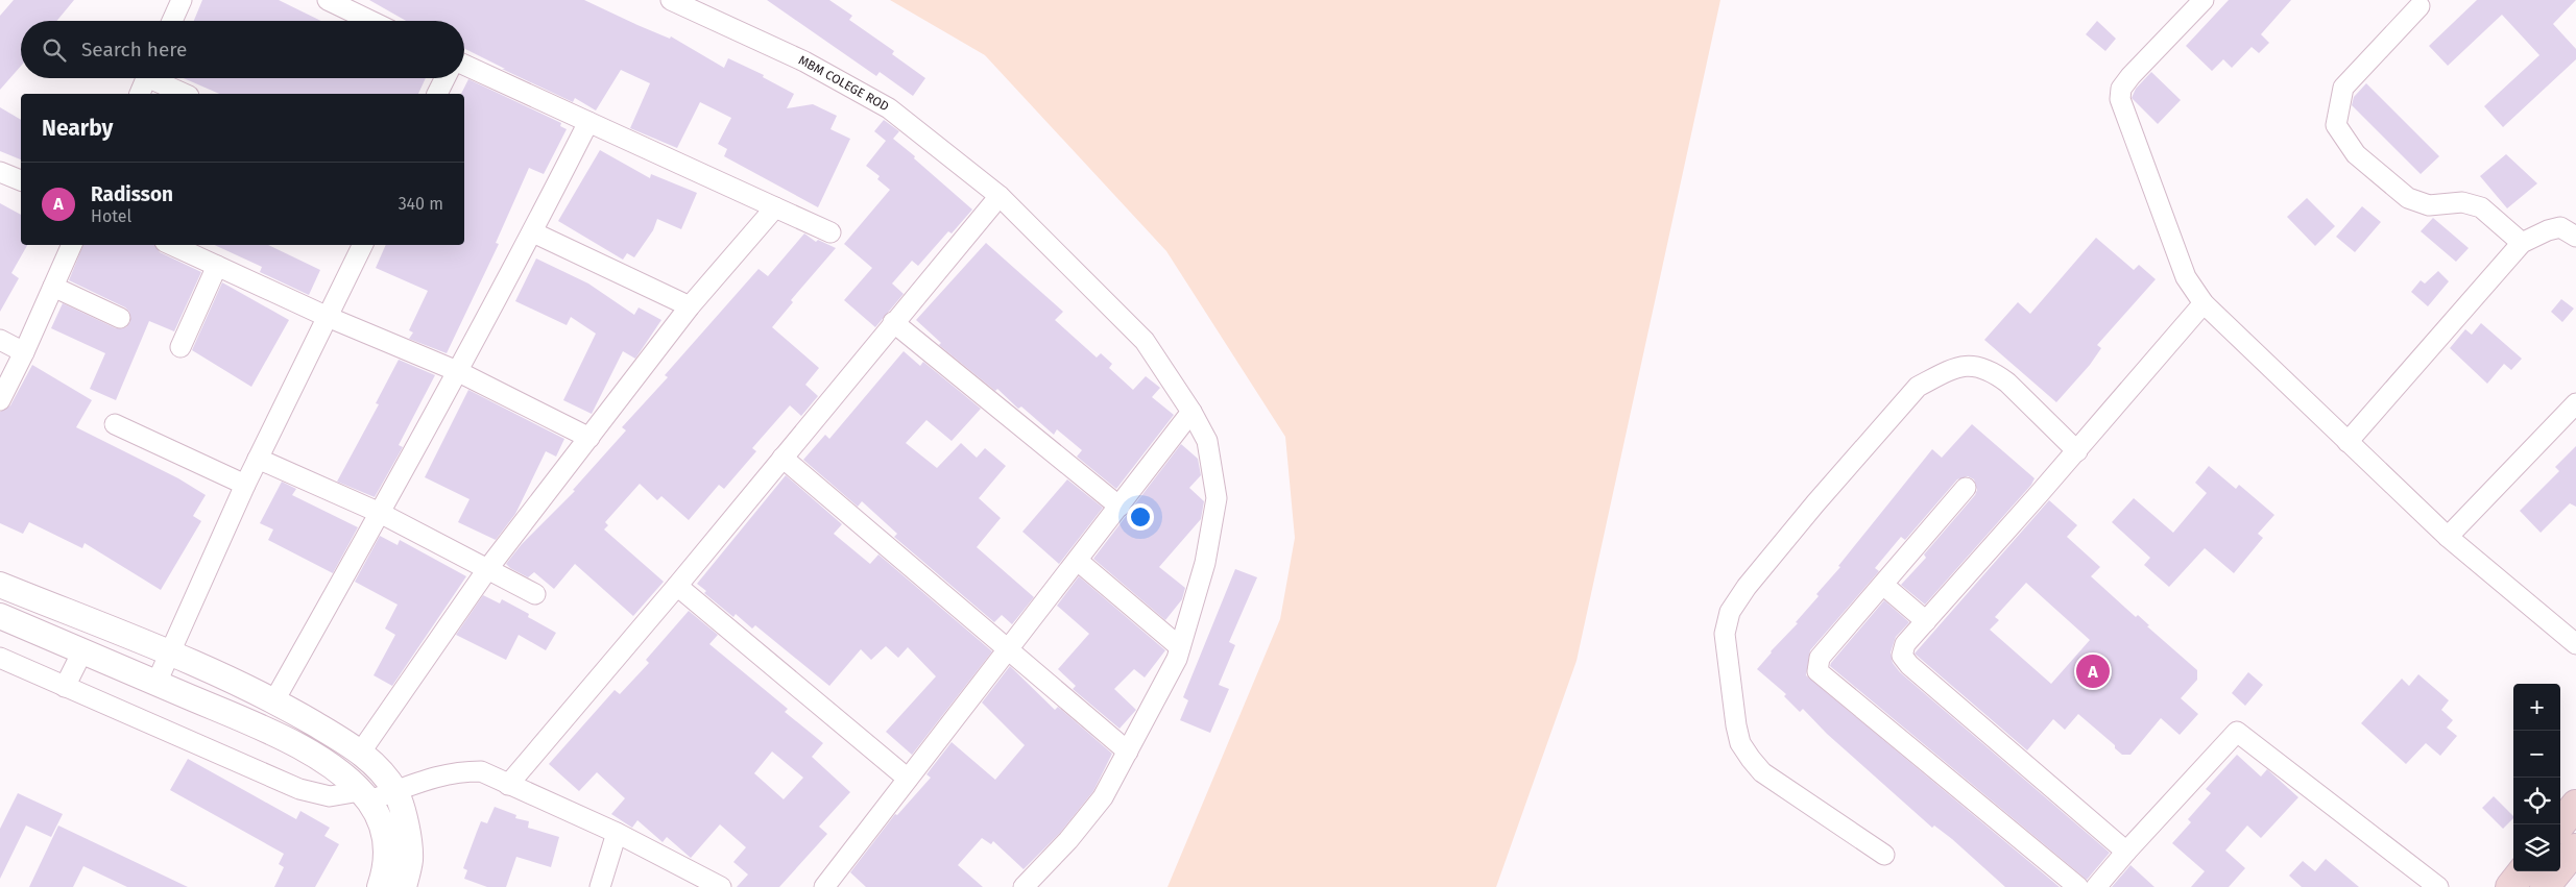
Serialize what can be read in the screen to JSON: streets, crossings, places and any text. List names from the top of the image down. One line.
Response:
{"streets":{"street":["MBM COLEGE ROD"]},"page":{"search":"Search here","heading":"Nearby","list":[{"mark":"A","name":"Radisson","note":"Hotel","value":"340 m"}],"pins":"A","map_buttons":["+","−"]}}
